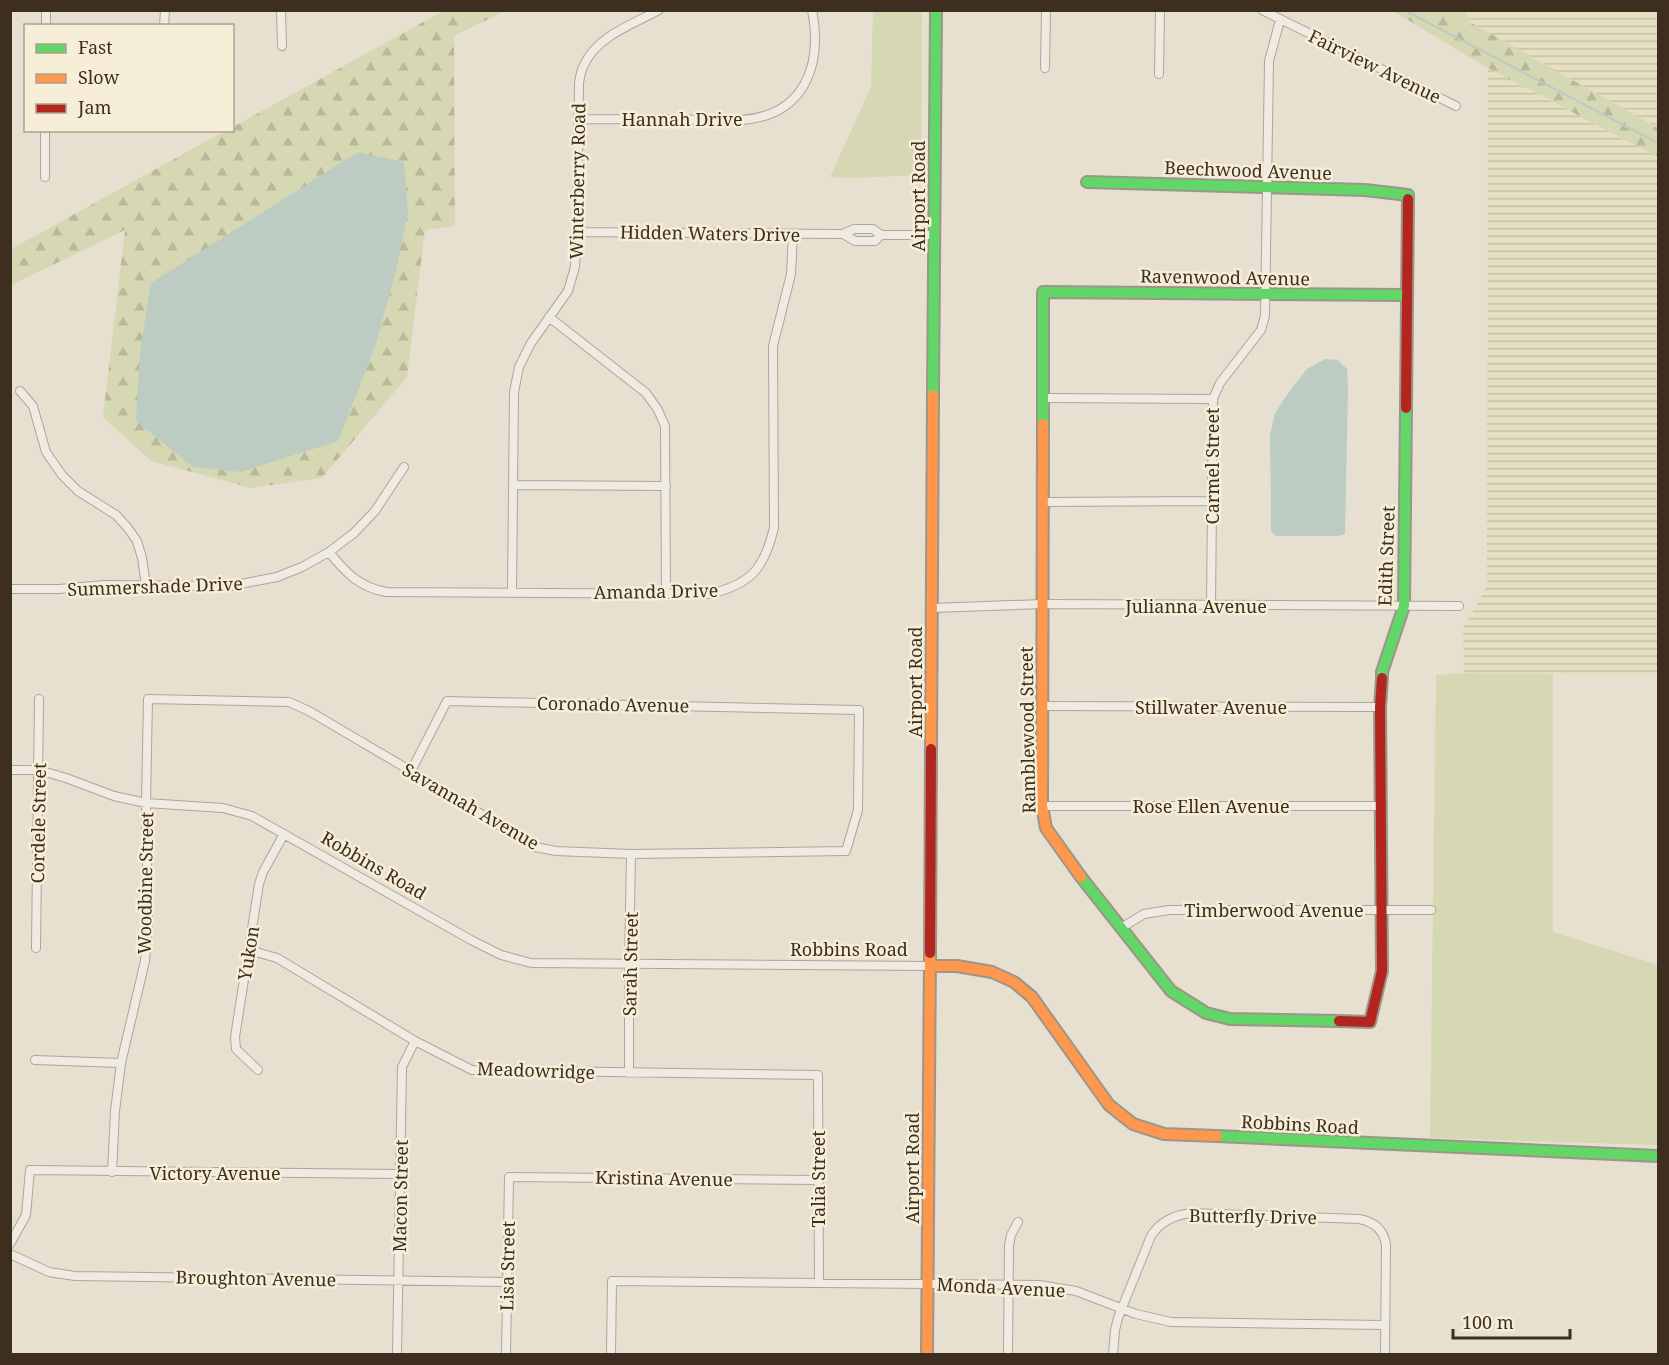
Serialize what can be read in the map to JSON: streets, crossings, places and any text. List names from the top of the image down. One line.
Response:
{"streets":{"street":["Fairview Avenue","Hannah Drive","Beechwood Avenue","Winterberry Road","Airport Road","Hidden Waters Drive","Ravenwood Avenue","Carmel Street","Edith Street","Summershade Drive","Amanda Drive","Julianna Avenue","Coronado Avenue","Stillwater Avenue","Ramblewood Street","Savannah Avenue","Rose Ellen Avenue","Cordele Street","Robbins Road","Woodbine Street","Timberwood Avenue","Yukon","Sarah Street","Meadowridge","Victory Avenue","Kristina Avenue","Talia Street","Macon Street","Butterfly Drive","Lisa Street","Broughton Avenue","Monda Avenue"]},"crossings":[["Fairview Avenue","Carmel Street"],["Hannah Drive","Winterberry Road"],["Beechwood Avenue","Carmel Street"],["Beechwood Avenue","Edith Street"],["Winterberry Road","Hidden Waters Drive"],["Winterberry Road","Amanda Drive"],["Airport Road","Hidden Waters Drive"],["Airport Road","Julianna Avenue"],["Airport Road","Robbins Road"],["Airport Road","Monda Avenue"],["Hidden Waters Drive","Amanda Drive"],["Ravenwood Avenue","Carmel Street"],["Ravenwood Avenue","Edith Street"],["Ravenwood Avenue","Ramblewood Street"],["Carmel Street","Julianna Avenue"],["Edith Street","Julianna Avenue"],["Edith Street","Stillwater Avenue"],["Edith Street","Ramblewood Street"],["Edith Street","Rose Ellen Avenue"],["Edith Street","Timberwood Avenue"],["Summershade Drive","Amanda Drive"],["Julianna Avenue","Ramblewood Street"],["Coronado Avenue","Savannah Avenue"],["Stillwater Avenue","Ramblewood Street"],["Ramblewood Street","Rose Ellen Avenue"],["Ramblewood Street","Timberwood Avenue"],["Savannah Avenue","Woodbine Street"],["Savannah Avenue","Sarah Street"],["Cordele Street","Robbins Road"],["Robbins Road","Woodbine Street"],["Robbins Road","Yukon"],["Robbins Road","Sarah Street"],["Woodbine Street","Victory Avenue"],["Yukon","Meadowridge"],["Sarah Street","Meadowridge"],["Meadowridge","Talia Street"],["Meadowridge","Macon Street"],["Victory Avenue","Macon Street"],["Kristina Avenue","Talia Street"],["Kristina Avenue","Lisa Street"],["Talia Street","Monda Avenue"],["Macon Street","Broughton Avenue"],["Butterfly Drive","Monda Avenue"],["Lisa Street","Broughton Avenue"]],"legend":["Fast","Slow","Jam"],"scale_bar":"100 m"}
